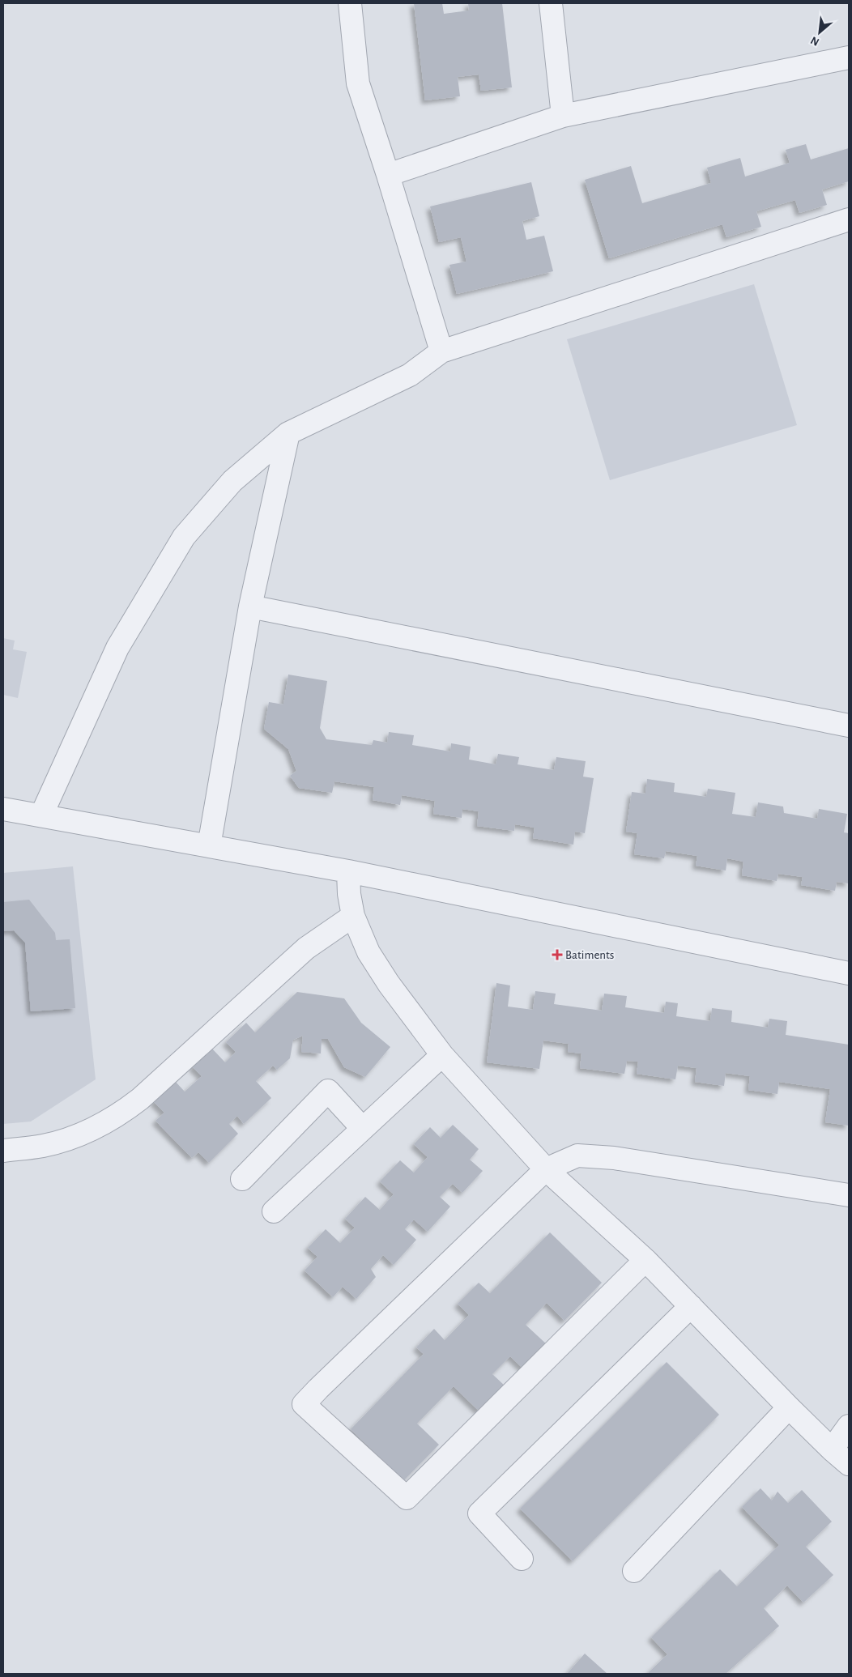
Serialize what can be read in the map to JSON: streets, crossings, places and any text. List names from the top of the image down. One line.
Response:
{"places":{"health":["Batiments"]},"north":"bottom left"}
